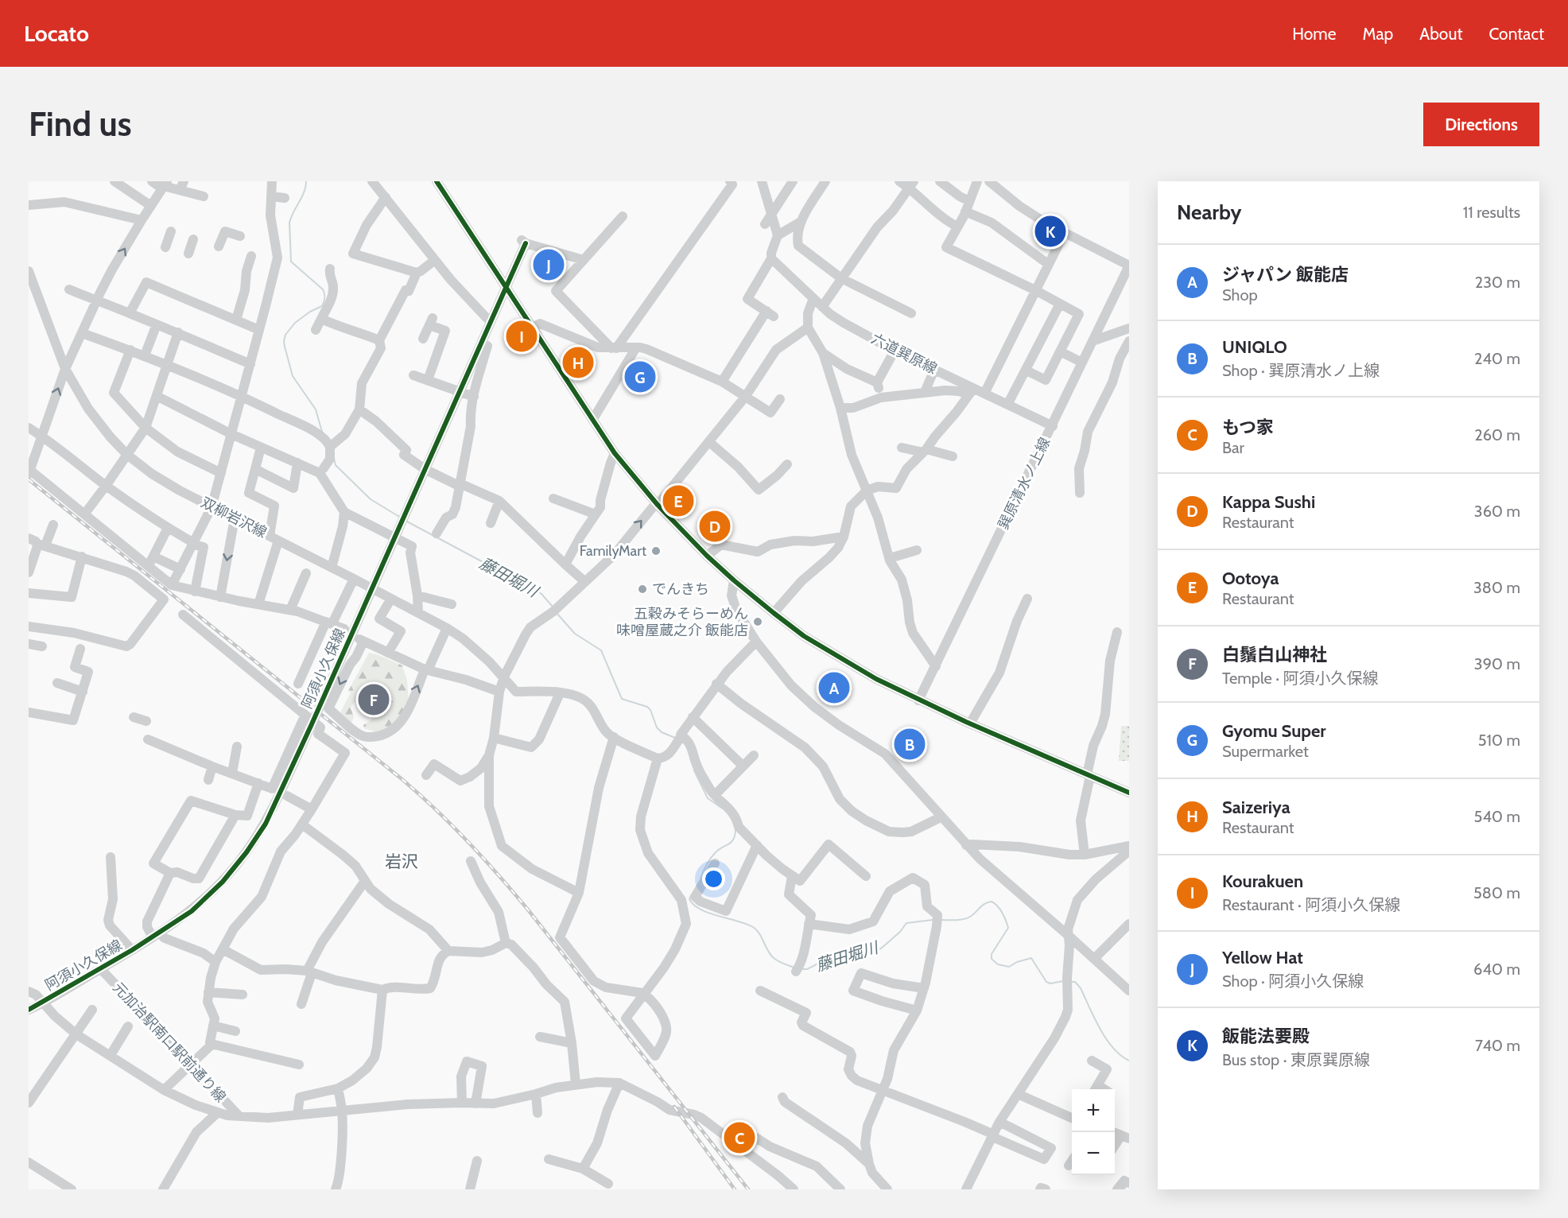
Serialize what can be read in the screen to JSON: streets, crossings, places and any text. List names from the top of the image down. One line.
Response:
{"streets":{"street":["六道巽原線","巽原清水ノ上線","双柳岩沢線","阿須小久保線","元加治駅南口駅前通り線"]},"crossings":[["六道巽原線","巽原清水ノ上線"],["双柳岩沢線","阿須小久保線"],["阿須小久保線","元加治駅南口駅前通り線"]],"districts":["岩沢"],"water":["藤田堀川"],"places":["FamilyMart","でんきち","五穀みそらーめん 味噌屋蔵之介 飯能店"],"page":{"header":"Locato","nav":["Home","Map","About","Contact"],"buttons":"Directions","title":"Find us","heading":["Nearby","11 results"],"pins":["K","J","I","H","G","E","D","A","F","B","C"],"list":[{"mark":"A","name":"ジャパン 飯能店","note":"Shop","value":"230 m"},{"mark":"B","name":"UNIQLO","note":"Shop · 巽原清水ノ上線","value":"240 m"},{"mark":"C","name":"もつ家","note":"Bar","value":"260 m"},{"mark":"D","name":"Kappa Sushi","note":"Restaurant","value":"360 m"},{"mark":"E","name":"Ootoya","note":"Restaurant","value":"380 m"},{"mark":"F","name":"白鬚白山神社","note":"Temple · 阿須小久保線","value":"390 m"},{"mark":"G","name":"Gyomu Super","note":"Supermarket","value":"510 m"},{"mark":"H","name":"Saizeriya","note":"Restaurant","value":"540 m"},{"mark":"I","name":"Kourakuen","note":"Restaurant · 阿須小久保線","value":"580 m"},{"mark":"J","name":"Yellow Hat","note":"Shop · 阿須小久保線","value":"640 m"},{"mark":"K","name":"飯能法要殿","note":"Bus stop · 東原巽原線","value":"740 m"}],"map_buttons":["+","−"]}}
